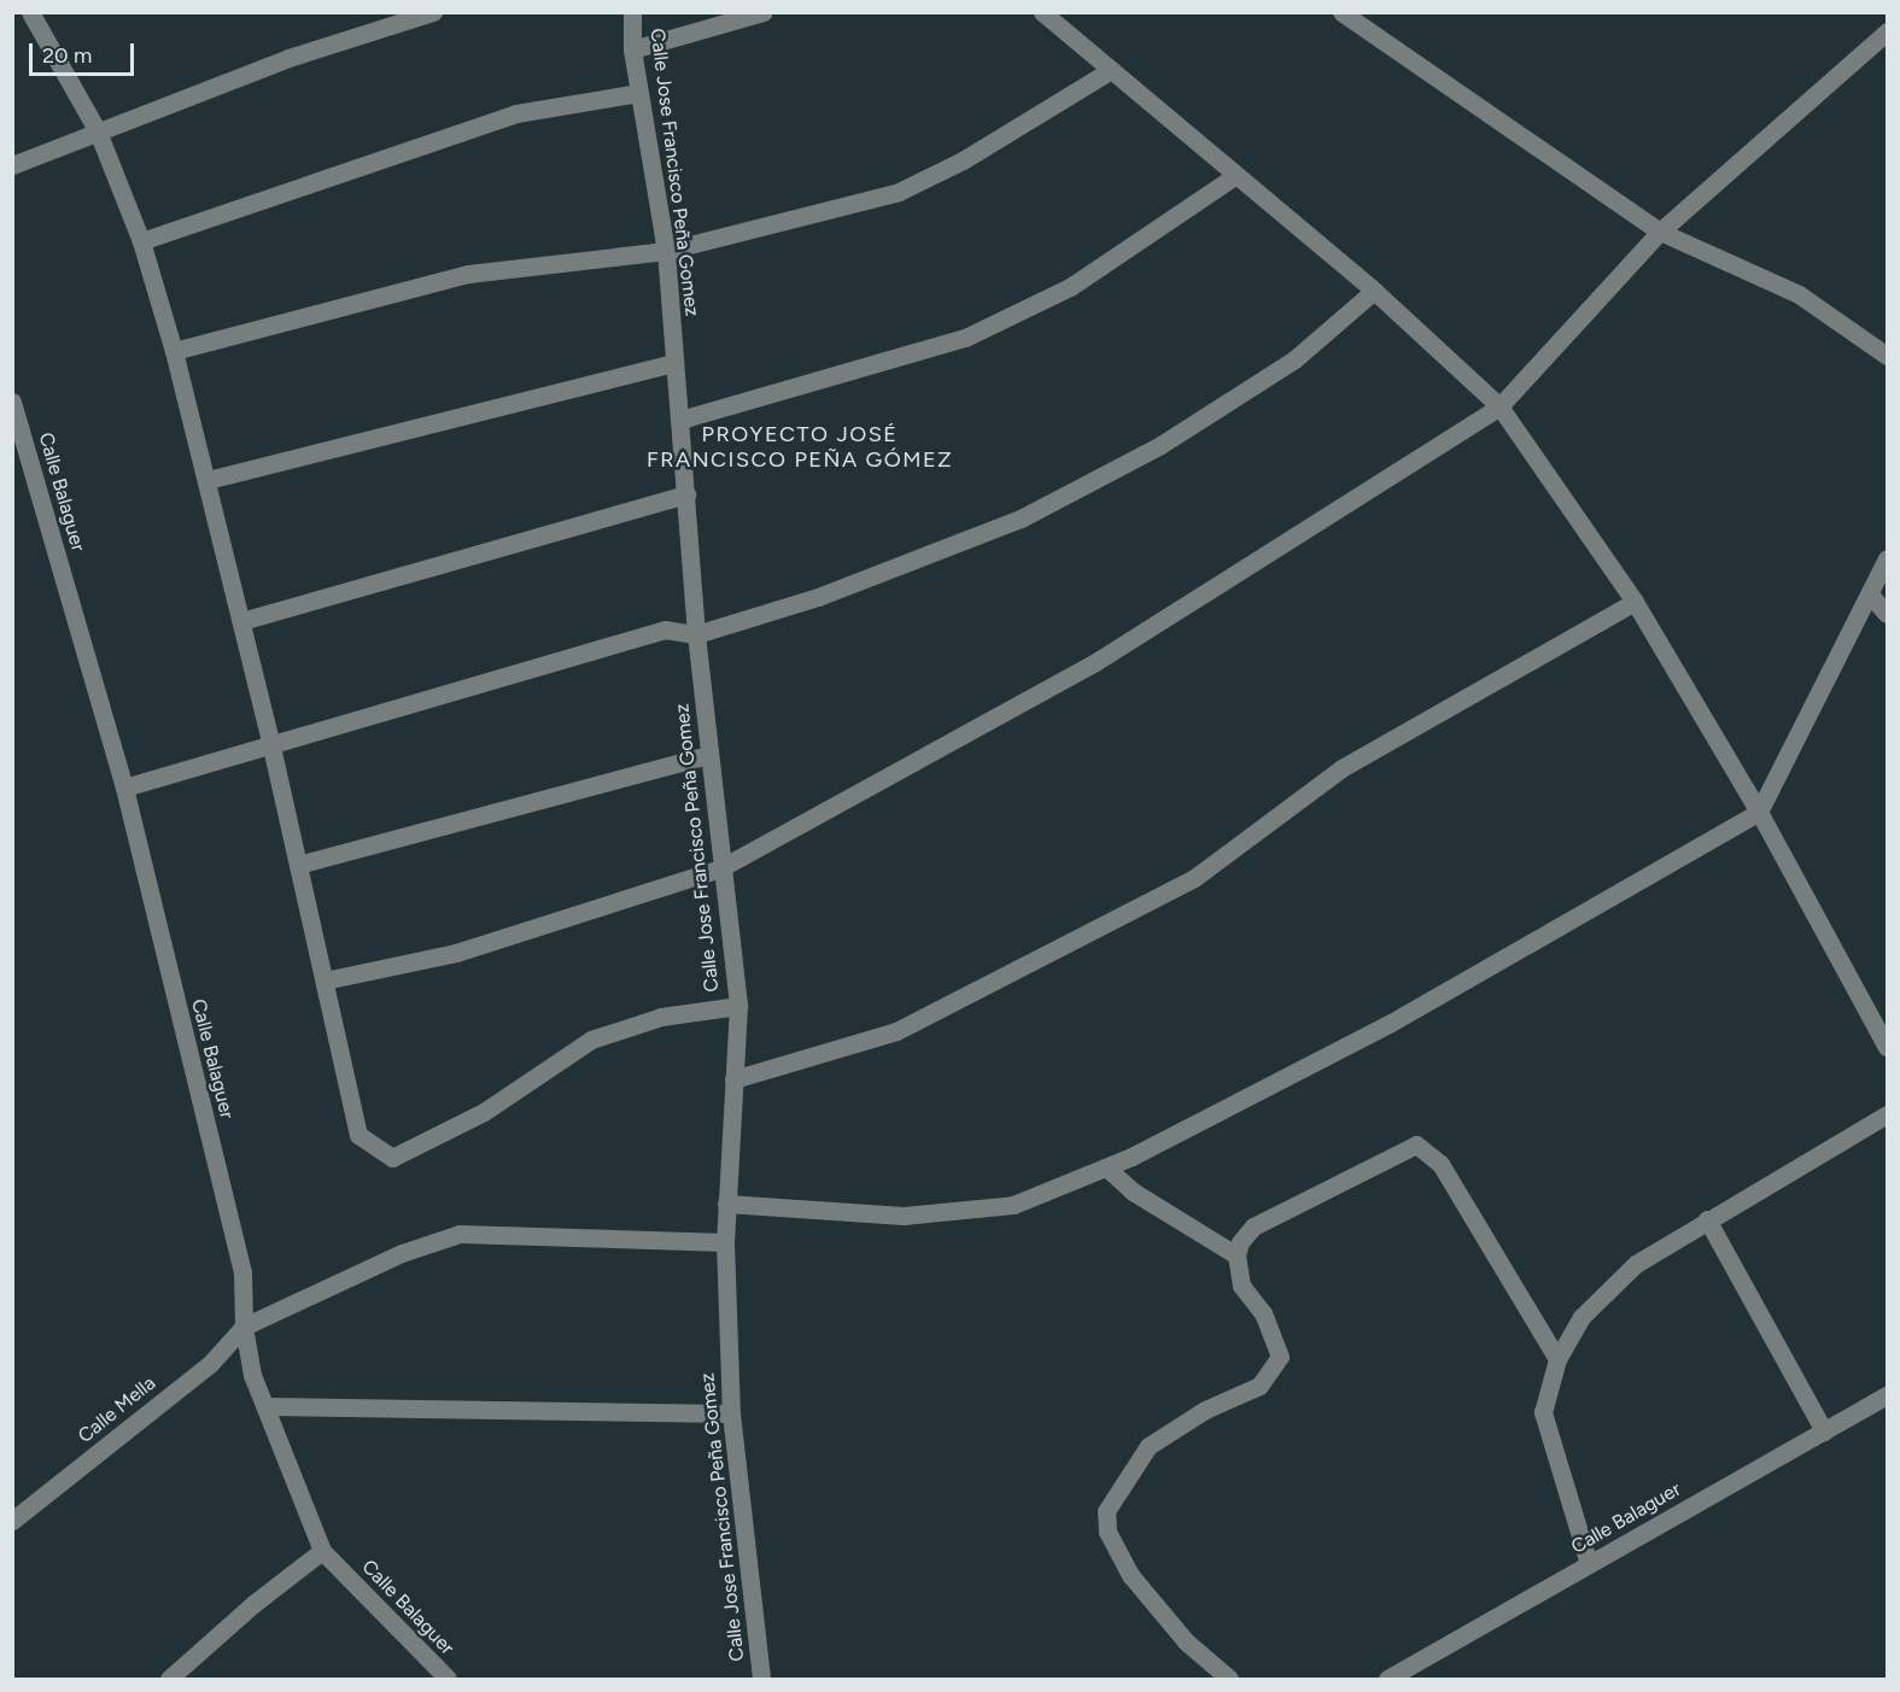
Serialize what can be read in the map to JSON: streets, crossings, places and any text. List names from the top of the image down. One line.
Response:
{"streets":{"street":["Calle Jose Francisco Peña Gomez","Calle Balaguer","Calle Mella"]},"crossings":[["Calle Balaguer","Calle Mella"]],"districts":["PROYECTO JOSÉ FRANCISCO PEÑA GÓMEZ"],"scale_bar":"20 m"}
